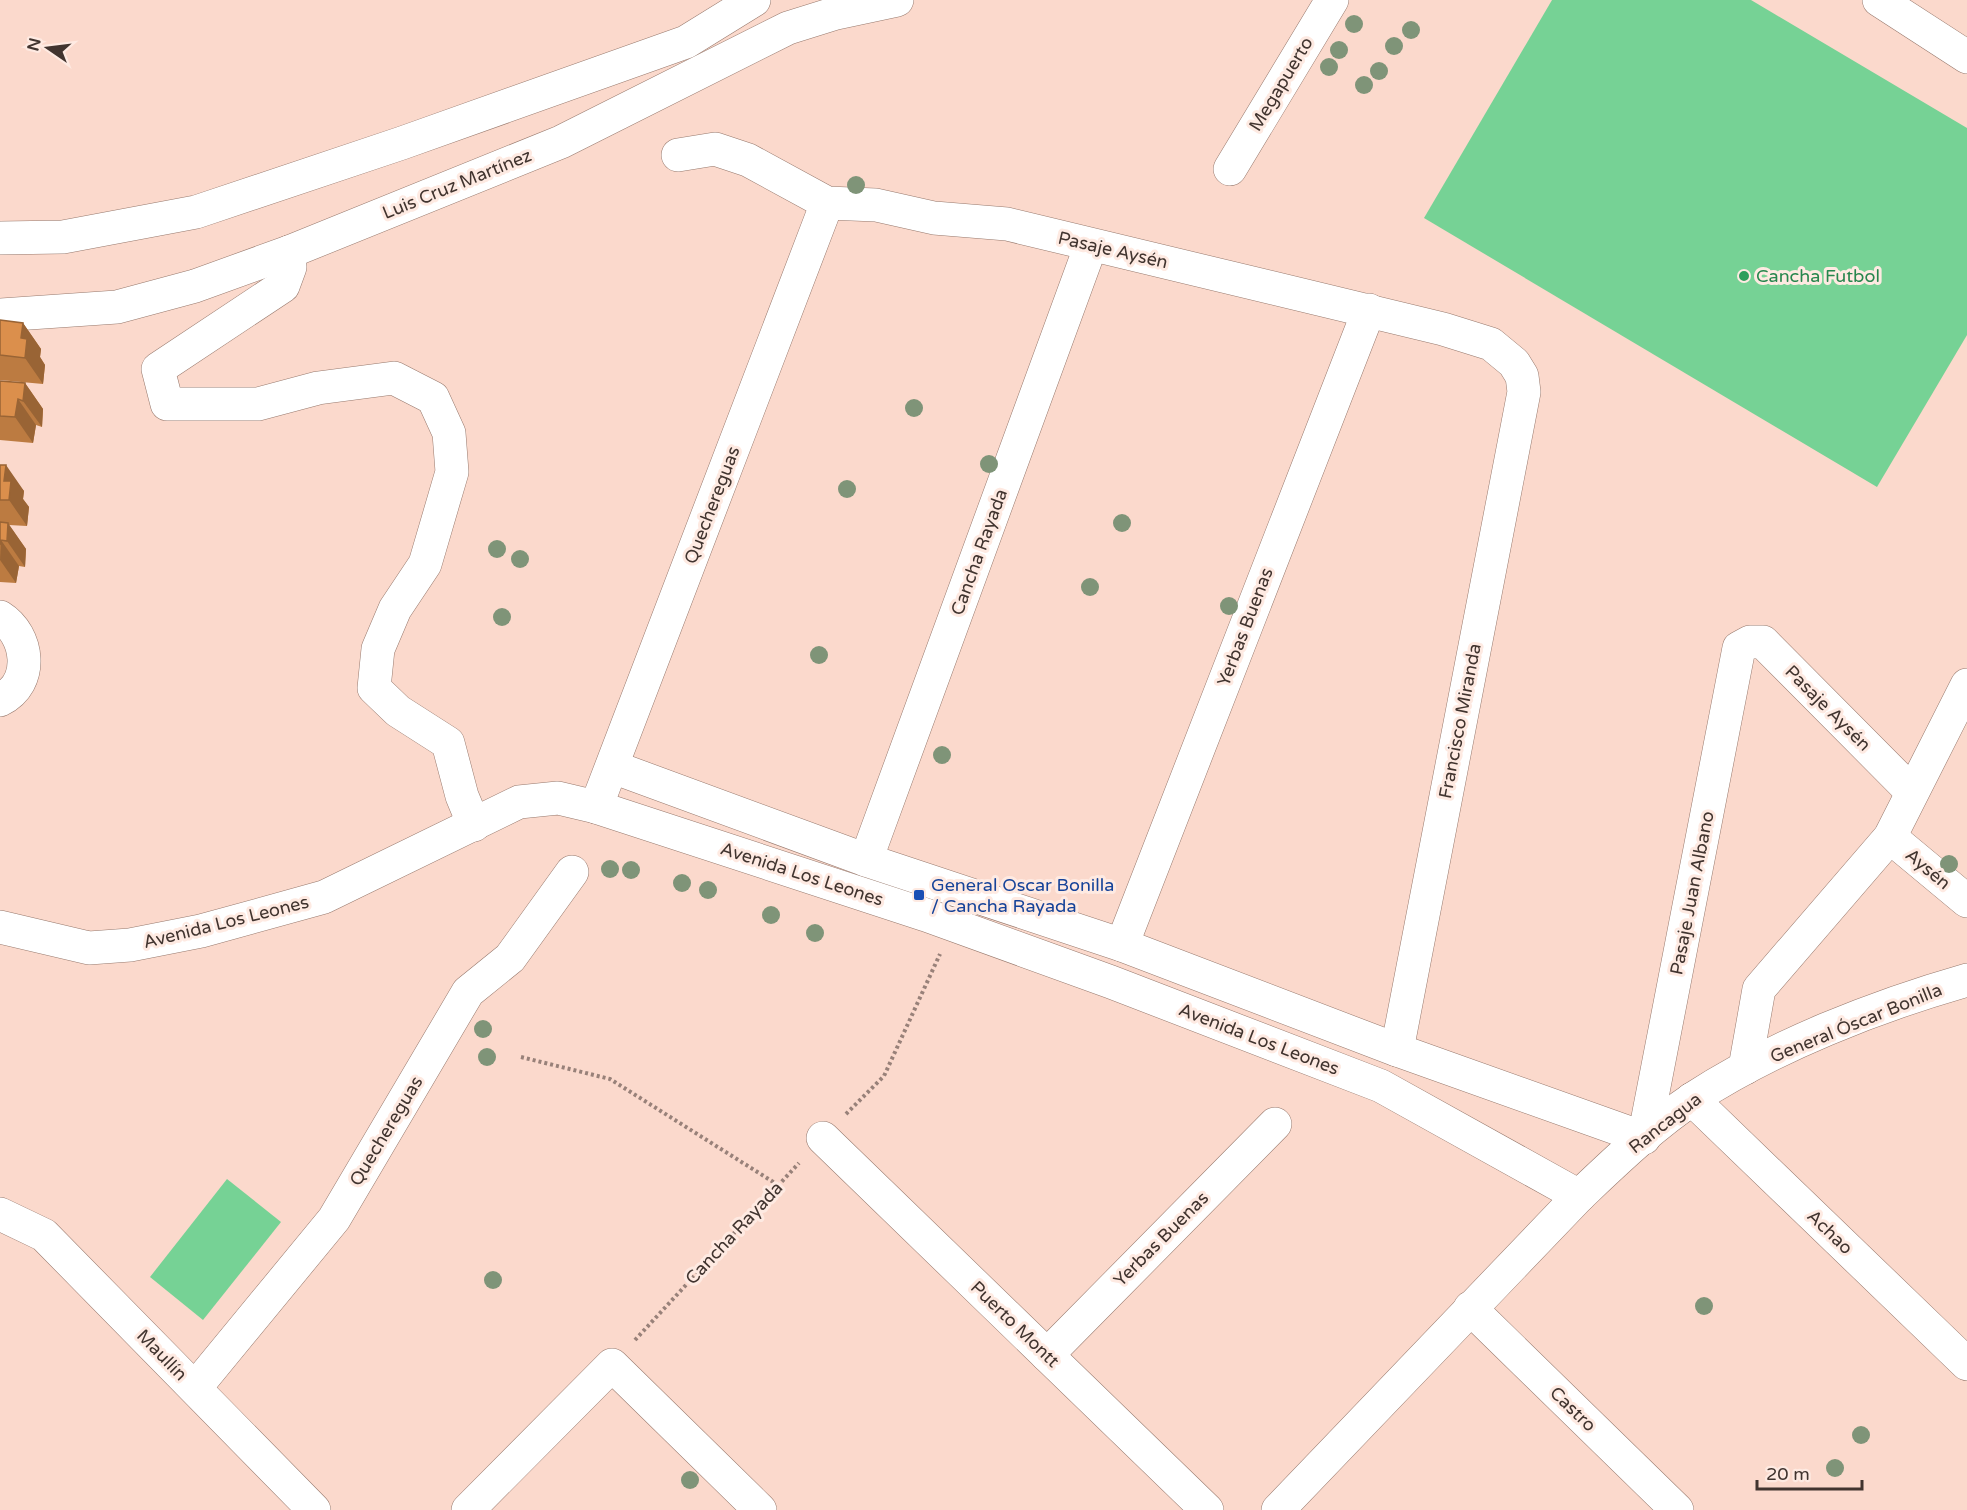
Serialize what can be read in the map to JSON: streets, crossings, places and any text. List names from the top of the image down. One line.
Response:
{"streets":{"street":["Megapuerto","Luis Cruz Martínez","Pasaje Aysén","Quechereguas","Cancha Rayada","Yerbas Buenas","Francisco Miranda","Aysén","Avenida Los Leones","Pasaje Juan Albano","General Óscar Bonilla","Rancagua","Achao","Puerto Montt","Maullín","Castro"]},"crossings":[["Pasaje Aysén","Quechereguas"],["Pasaje Aysén","Cancha Rayada"],["Pasaje Aysén","Yerbas Buenas"],["Pasaje Aysén","Francisco Miranda"],["Pasaje Aysén","Pasaje Juan Albano"],["Quechereguas","Avenida Los Leones"],["Quechereguas","Maullín"],["Cancha Rayada","Avenida Los Leones"],["Cancha Rayada","Puerto Montt"],["Yerbas Buenas","Avenida Los Leones"],["Yerbas Buenas","Puerto Montt"],["Francisco Miranda","Avenida Los Leones"],["Avenida Los Leones","Pasaje Juan Albano"],["Avenida Los Leones","Rancagua"],["Pasaje Juan Albano","Rancagua"],["General Óscar Bonilla","Rancagua"],["Rancagua","Achao"],["Rancagua","Castro"]],"places":{"other":["Cancha Futbol"],"transit":["General Oscar Bonilla / Cancha Rayada"]},"scale_bar":"20 m","north":"left"}
